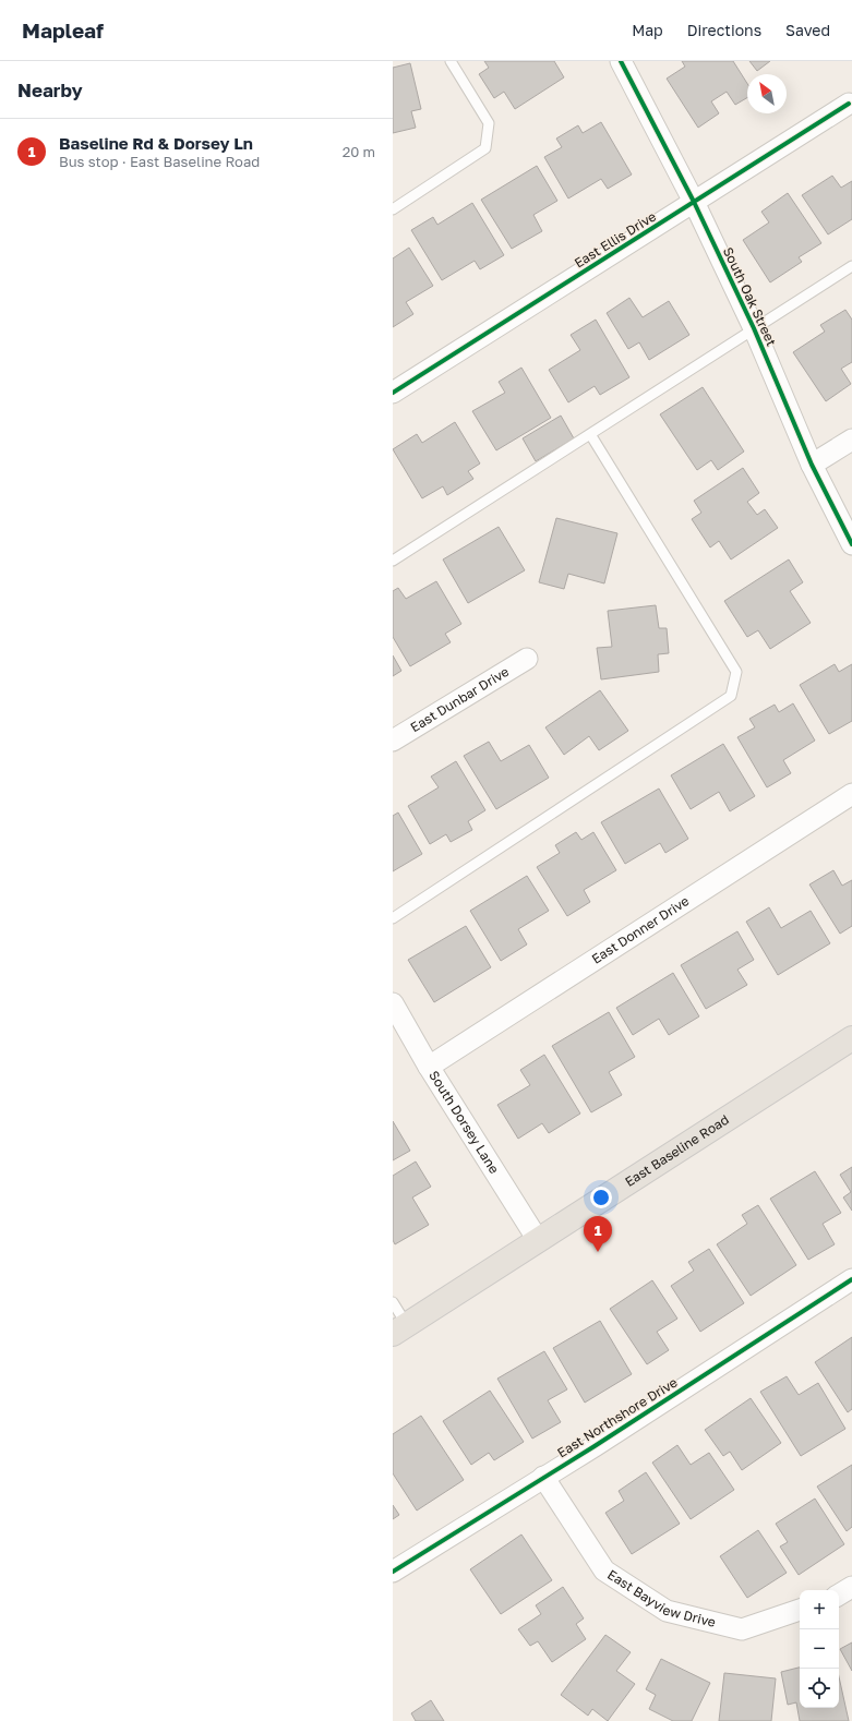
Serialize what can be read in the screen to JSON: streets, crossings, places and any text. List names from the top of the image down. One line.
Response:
{"streets":{"main road":["East Baseline Road"],"street":["East Ellis Drive","South Oak Street","East Dunbar Drive","East Donner Drive","South Dorsey Lane","East Northshore Drive","East Bayview Drive"]},"crossings":[["East Ellis Drive","South Oak Street"],["East Donner Drive","South Dorsey Lane"],["South Dorsey Lane","East Baseline Road"],["East Northshore Drive","East Bayview Drive"]],"north":"top left","page":{"header":"Mapleaf","nav":["Map","Directions","Saved"],"heading":"Nearby","list":[{"mark":"1","name":"Baseline Rd & Dorsey Ln","note":"Bus stop · East Baseline Road","value":"20 m"}],"pins":"1","map_buttons":["+","−"]}}
